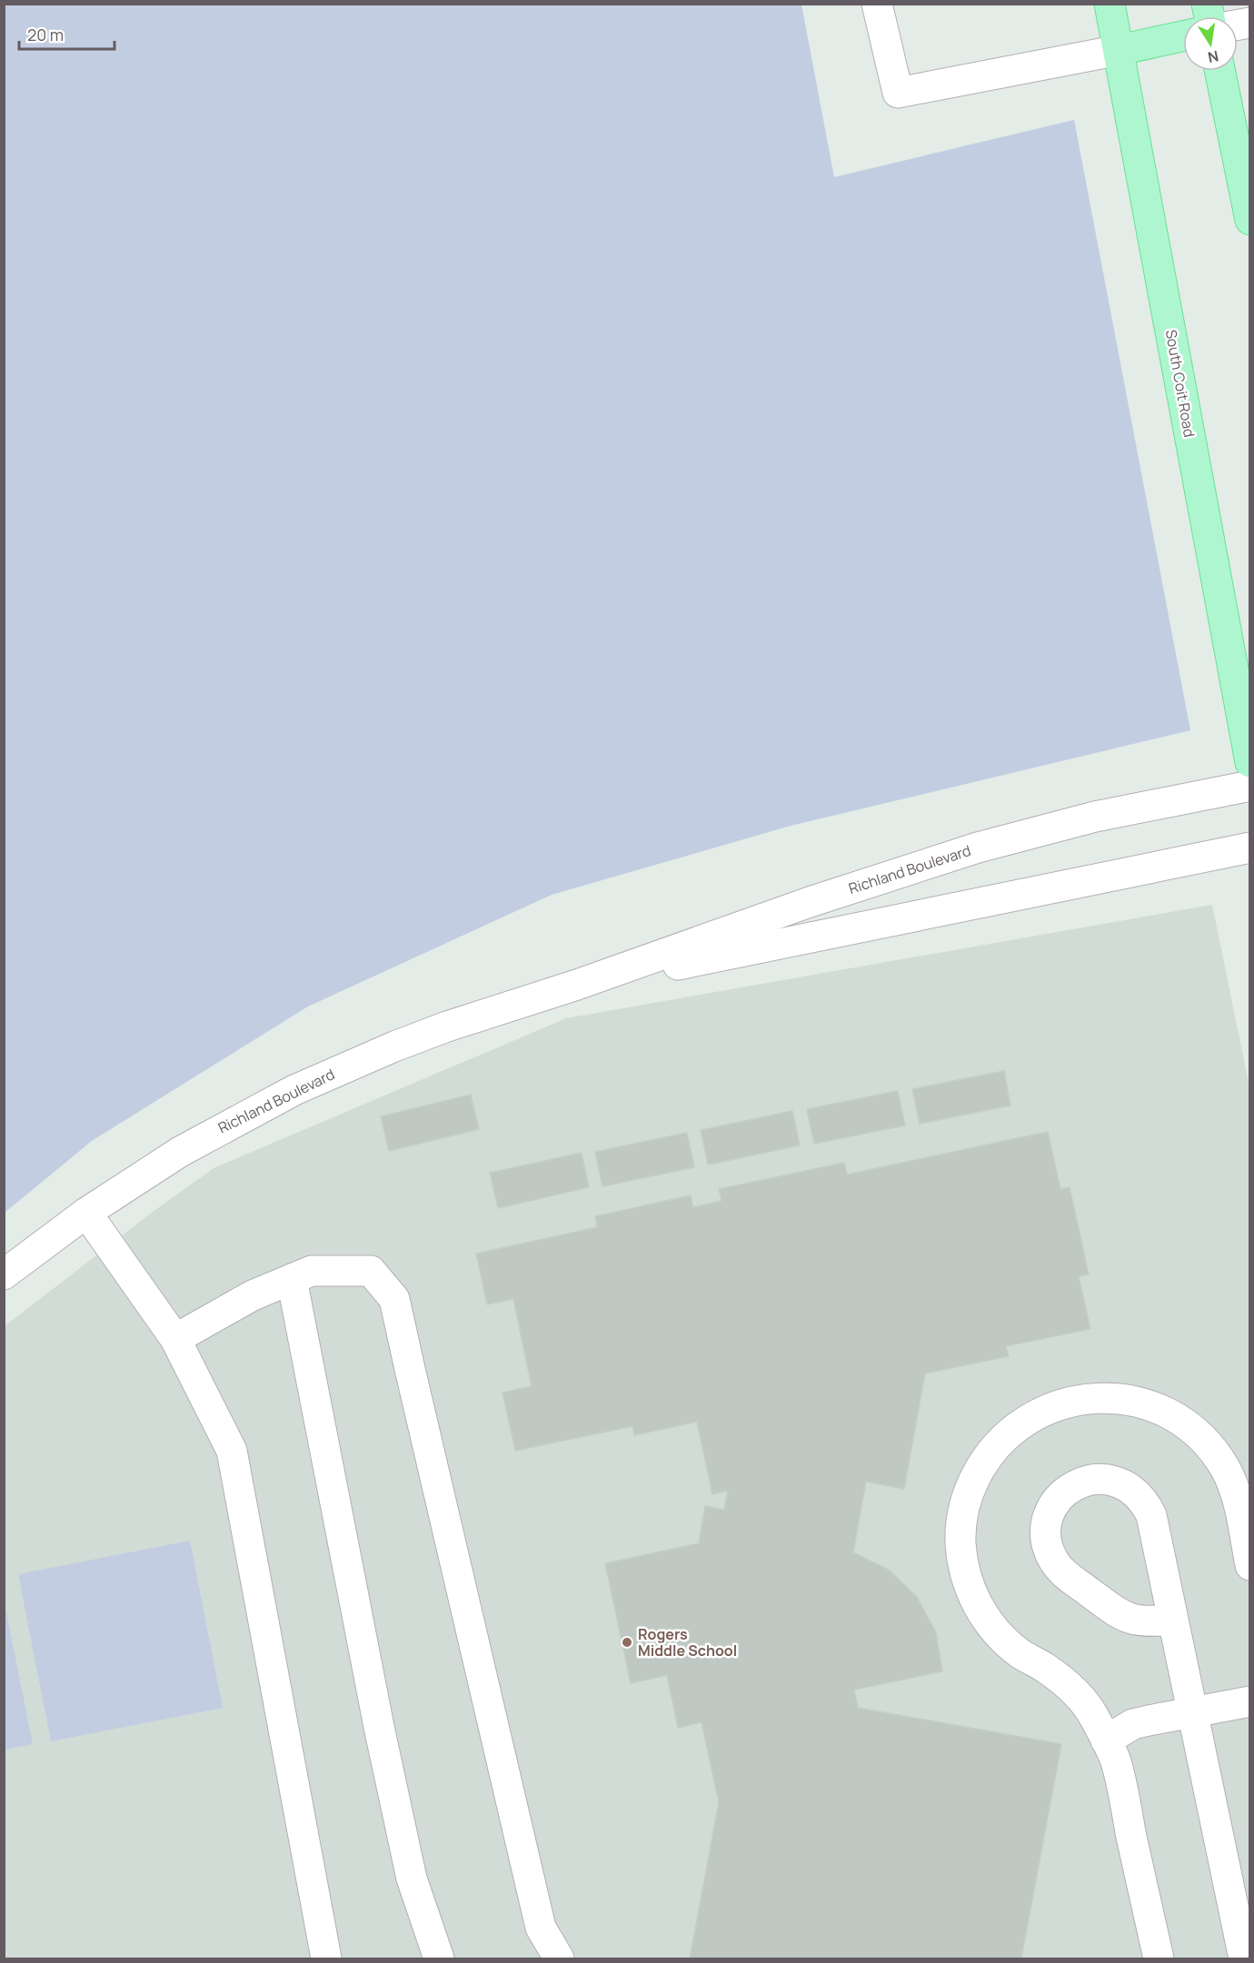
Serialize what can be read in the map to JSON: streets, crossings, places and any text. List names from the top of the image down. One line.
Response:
{"streets":{"main road":["South Coit Road"],"street":["Richland Boulevard"]},"places":["Rogers Middle School"],"scale_bar":"20 m","north":"bottom"}
